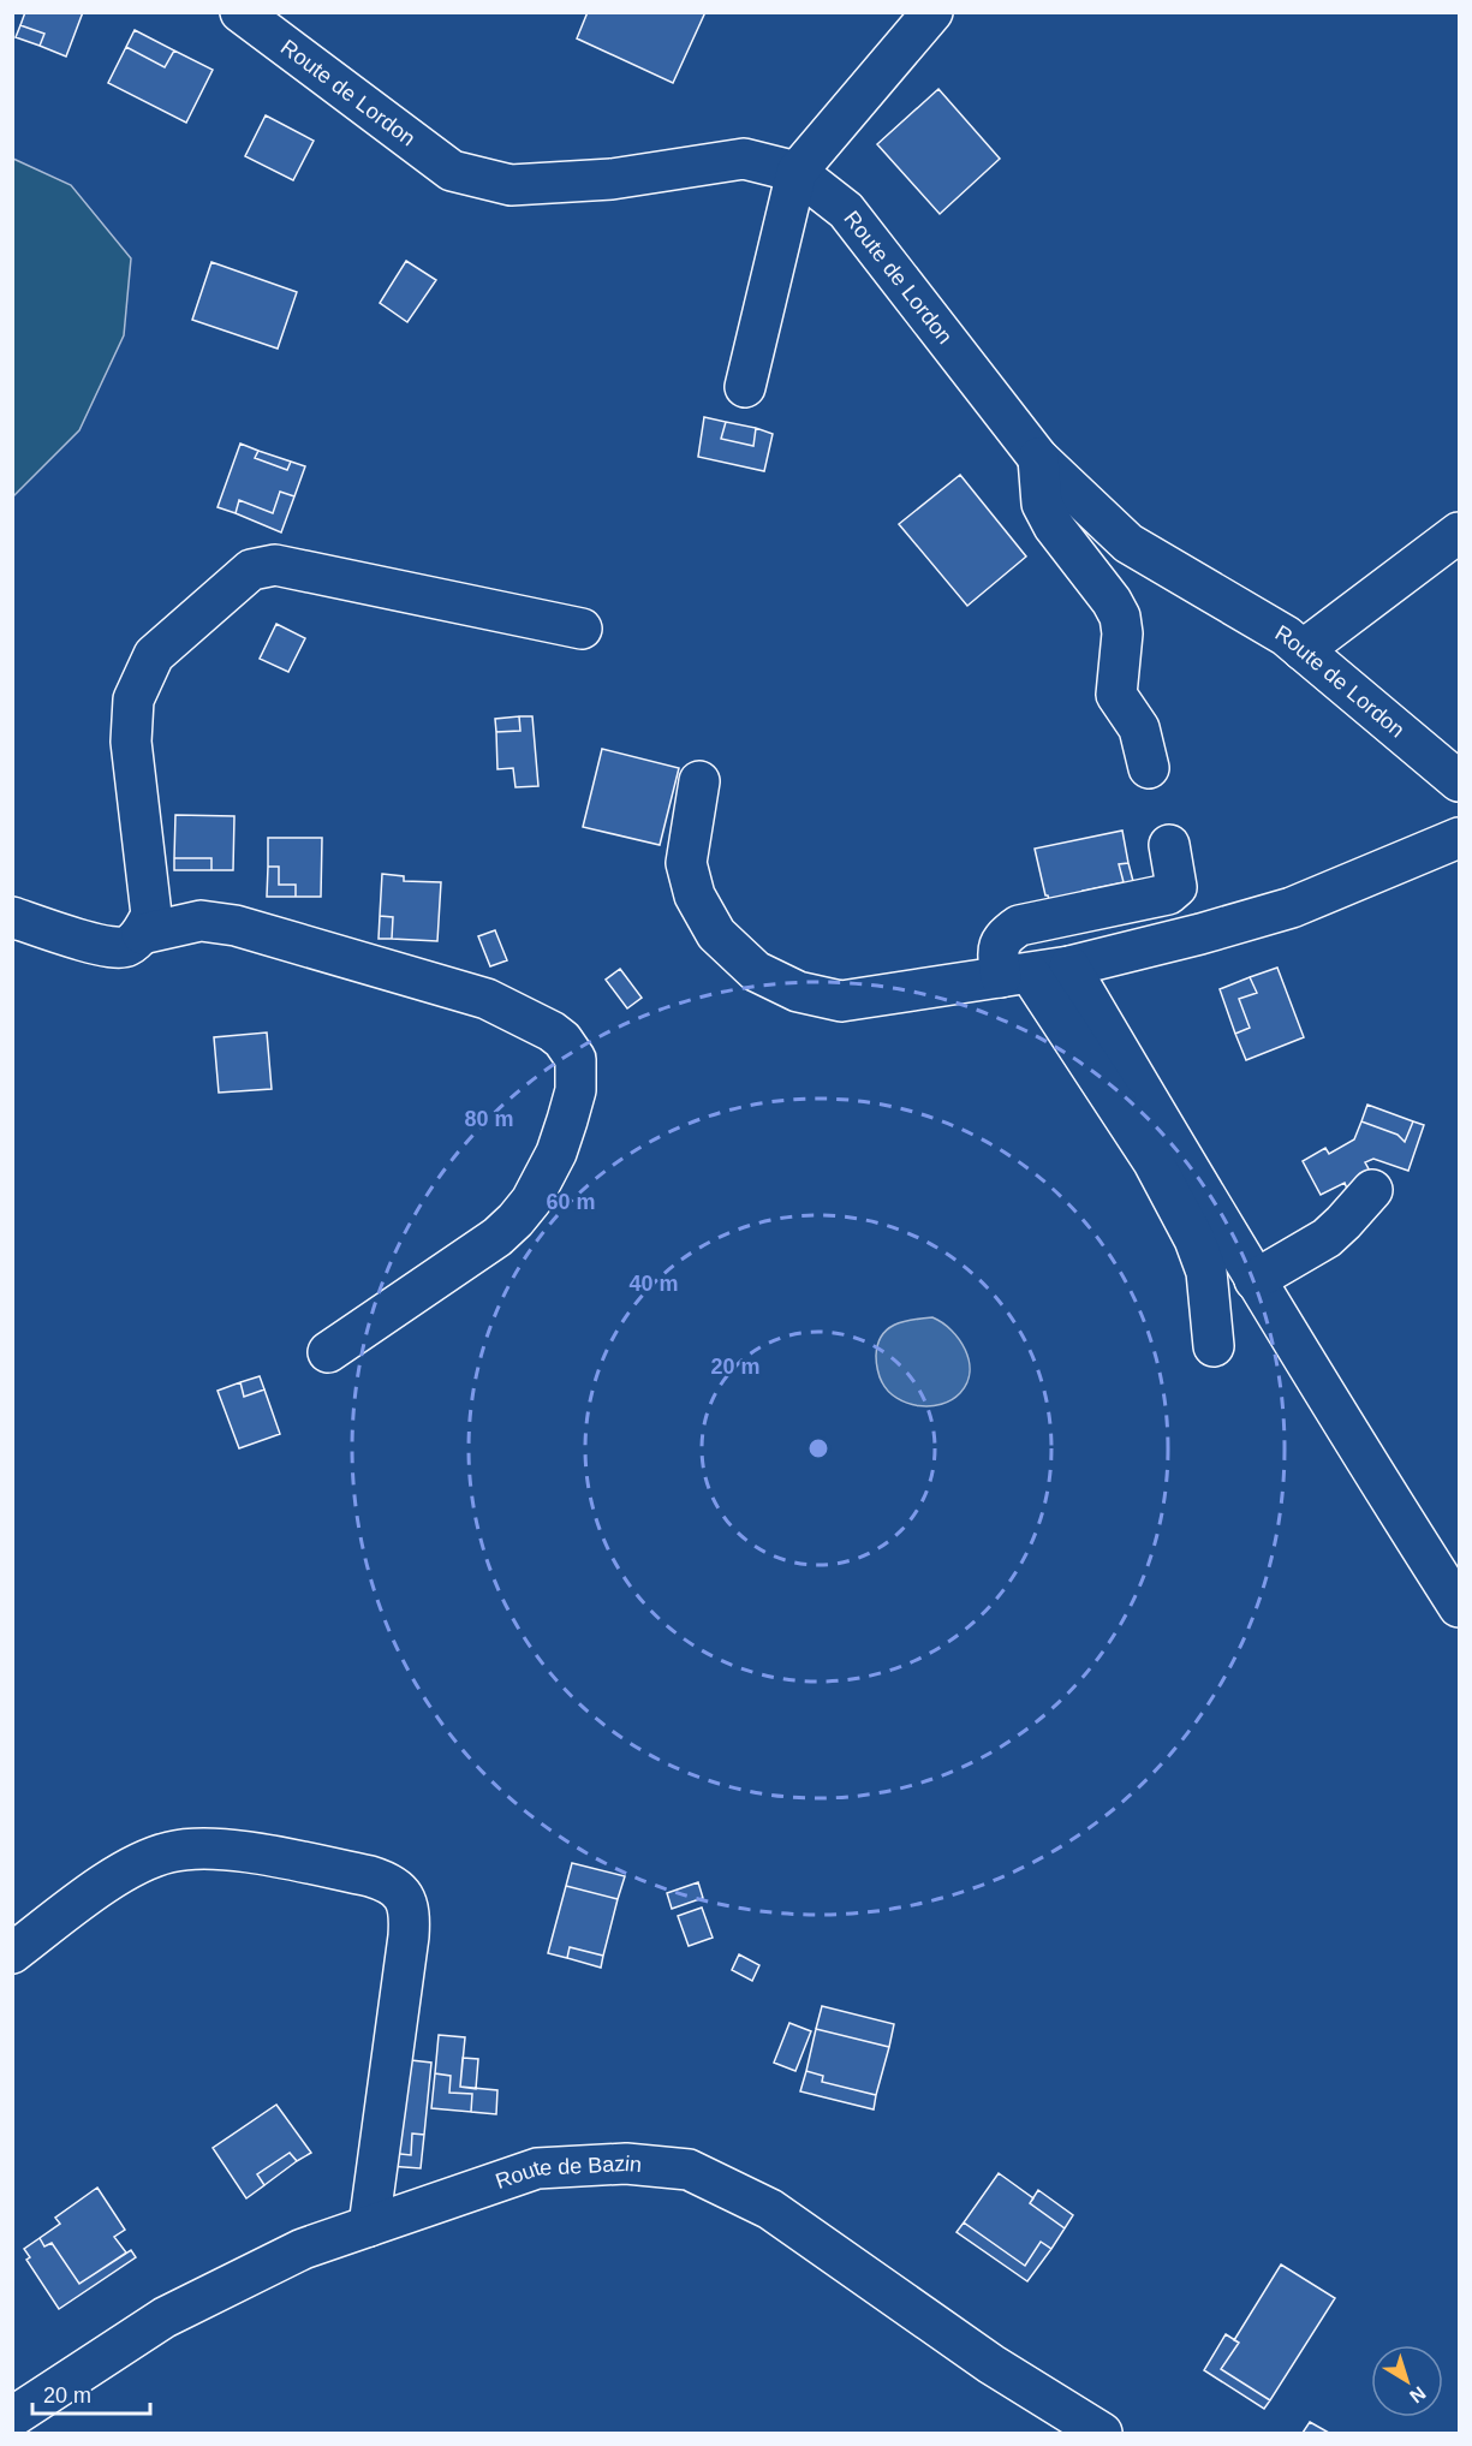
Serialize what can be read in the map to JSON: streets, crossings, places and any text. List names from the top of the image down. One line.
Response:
{"streets":{"street":["Route de Lordon","Route de Bazin"]},"scale_bar":"20 m","north":"bottom right","rings":["80 m","60 m","40 m","20 m"]}
